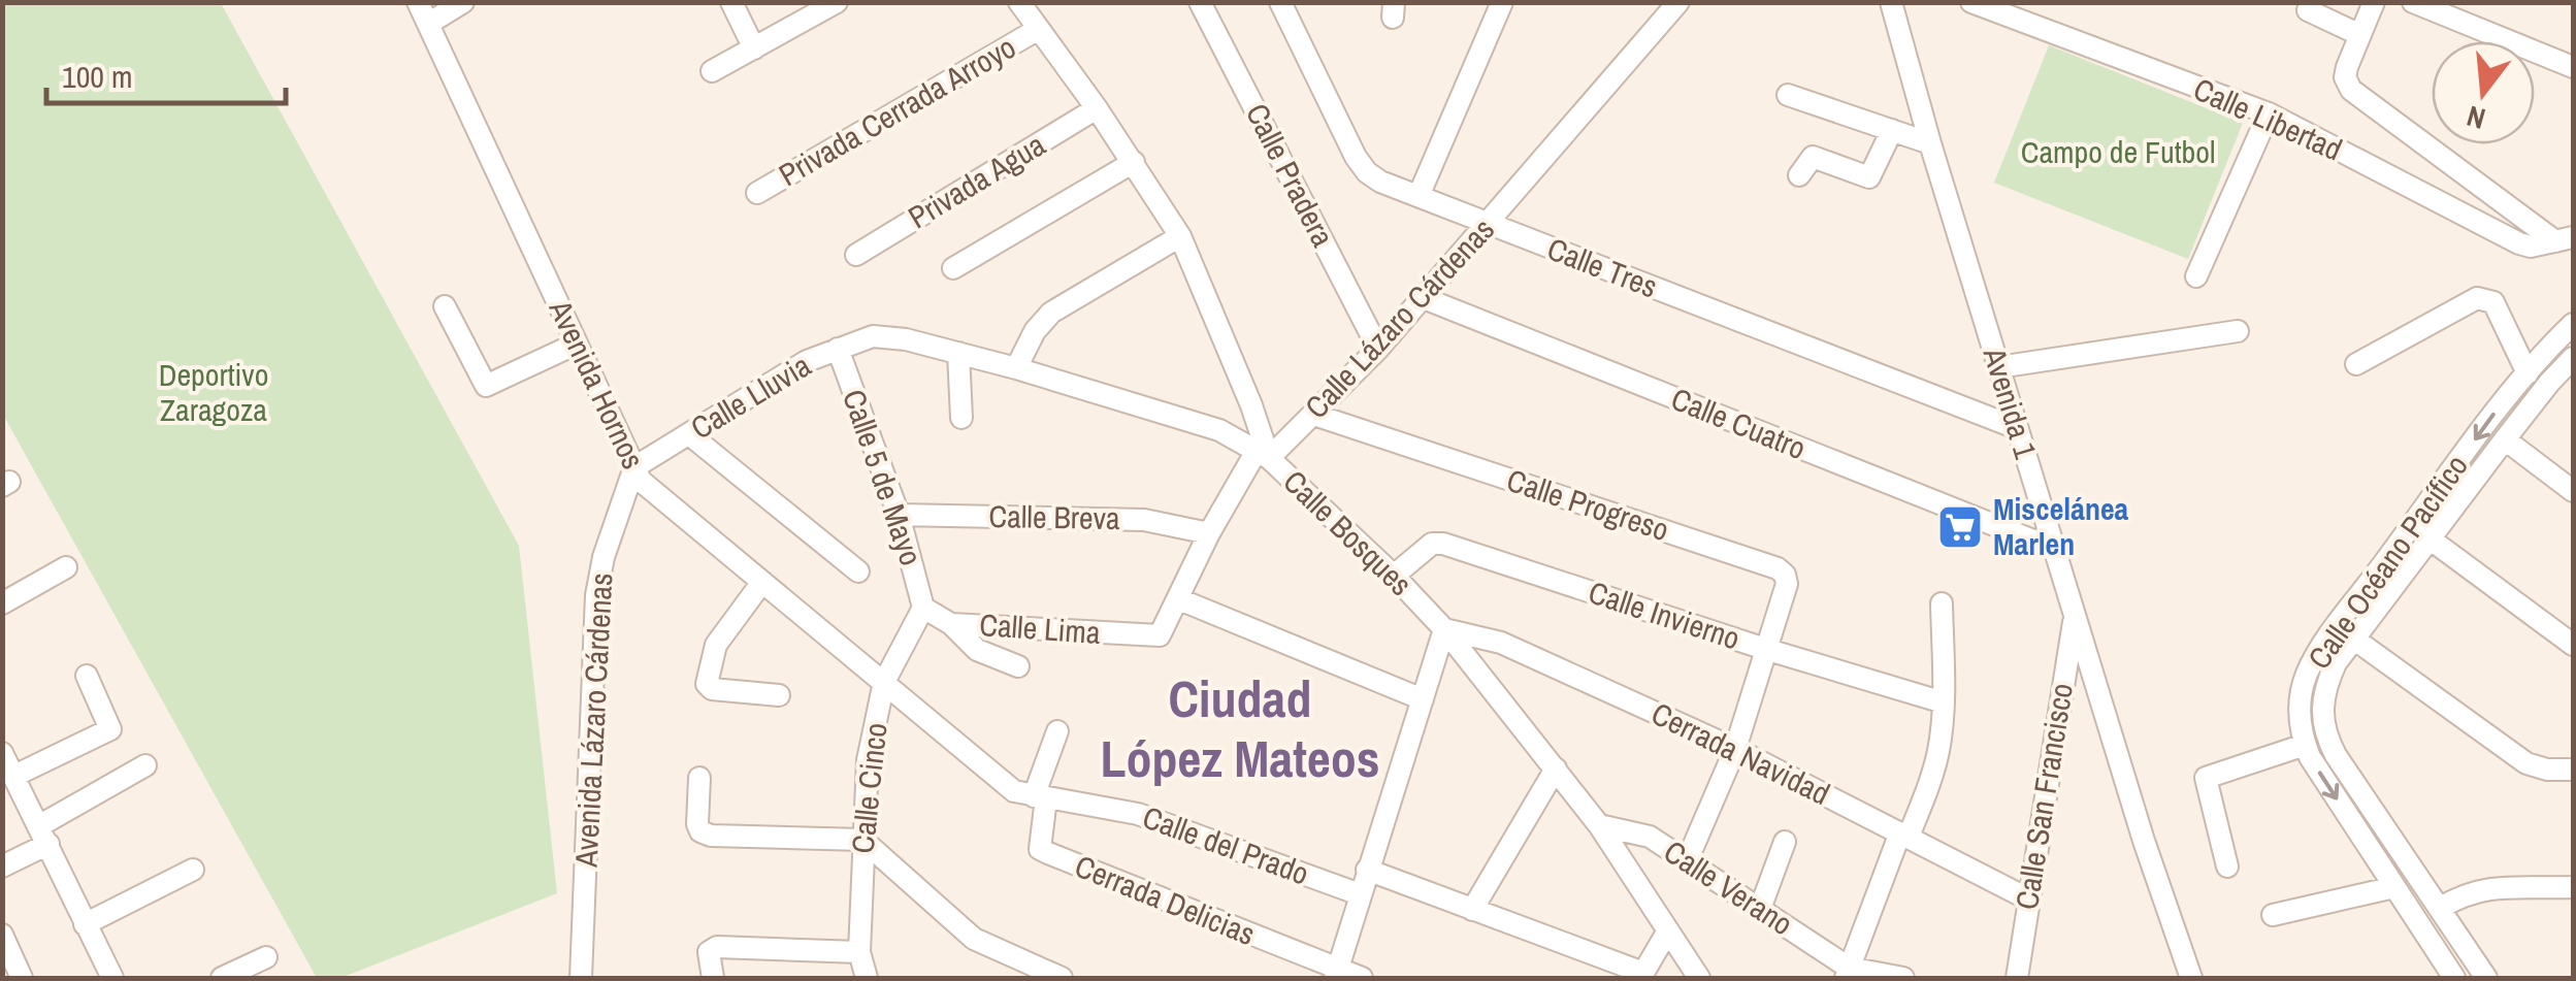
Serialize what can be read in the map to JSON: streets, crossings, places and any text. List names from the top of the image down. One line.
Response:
{"streets":{"street":["Privada Cerrada Arroyo","Calle Libertad","Calle Pradera","Privada Agua","Calle Tres","Calle Lázaro Cárdenas","Avenida Hornos","Calle Lluvia","Avenida 1","Calle Cuatro","Calle 5 de Mayo","Calle Progreso","Calle Breva","Calle Bosques","Calle Océano Pacífico","Calle Invierno","Calle Lima","Avenida Lázaro Cárdenas","Cerrada Navidad","Calle Cinco","Calle San Francisco","Calle del Prado","Calle Verano","Cerrada Delicias"]},"crossings":[["Privada Cerrada Arroyo","Calle Bosques"],["Calle Pradera","Calle Lázaro Cárdenas"],["Privada Agua","Calle Bosques"],["Calle Tres","Calle Lázaro Cárdenas"],["Calle Tres","Avenida 1"],["Calle Lázaro Cárdenas","Calle Cuatro"],["Calle Lázaro Cárdenas","Calle Progreso"],["Calle Lázaro Cárdenas","Calle Breva"],["Calle Lázaro Cárdenas","Calle Bosques"],["Calle Lázaro Cárdenas","Calle Lima"],["Avenida Hornos","Calle Lluvia"],["Avenida Hornos","Avenida Lázaro Cárdenas"],["Avenida Hornos","Calle Cinco"],["Avenida Hornos","Calle del Prado"],["Calle Lluvia","Calle 5 de Mayo"],["Calle Lluvia","Avenida Lázaro Cárdenas"],["Avenida 1","Calle Cuatro"],["Avenida 1","Calle San Francisco"],["Calle 5 de Mayo","Calle Breva"],["Calle 5 de Mayo","Calle Lima"],["Calle 5 de Mayo","Calle Cinco"],["Calle Progreso","Calle Invierno"],["Calle Progreso","Cerrada Navidad"],["Calle Progreso","Calle Verano"],["Calle Bosques","Calle Invierno"],["Calle Bosques","Cerrada Navidad"],["Calle Bosques","Calle Verano"],["Calle Lima","Calle Cinco"],["Cerrada Navidad","Calle San Francisco"],["Calle Cinco","Calle del Prado"],["Calle del Prado","Cerrada Delicias"]],"districts":["Ciudad López Mateos"],"parks":["Campo de Futbol","Deportivo Zaragoza"],"places":{"supermarket":["Miscelánea Marlen"]},"scale_bar":"100 m","north":"bottom"}
